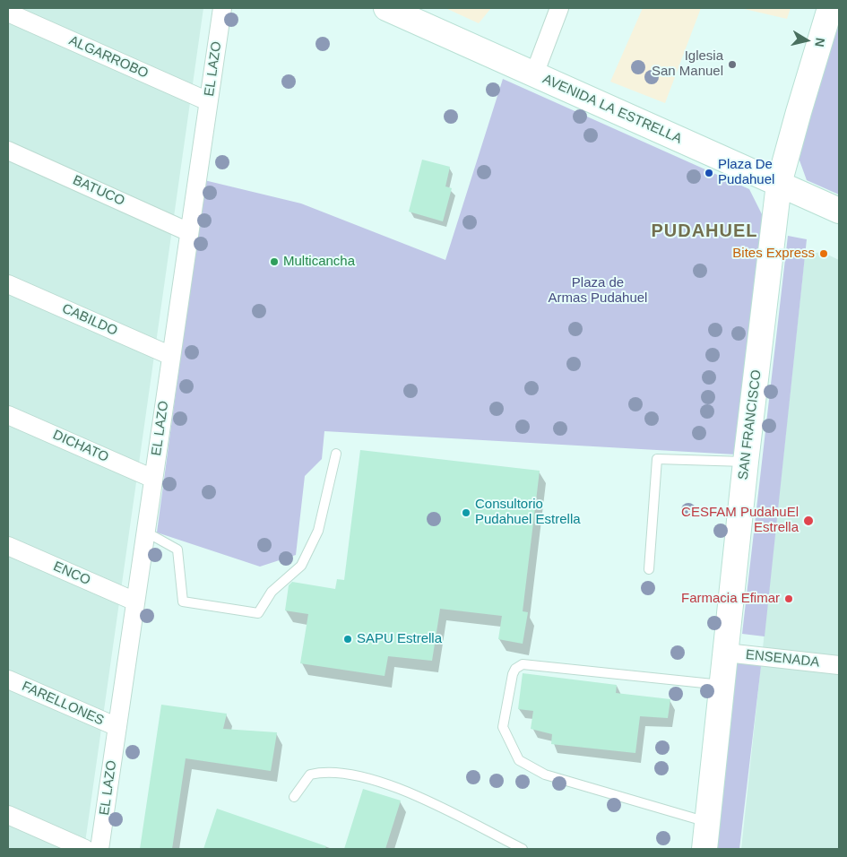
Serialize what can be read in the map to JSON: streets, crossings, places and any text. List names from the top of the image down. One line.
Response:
{"streets":{"main road":["AVENIDA LA ESTRELLA","SAN FRANCISCO"],"street":["ALGARROBO","EL LAZO","BATUCO","CABILDO","DICHATO","ENCO","ENSENADA","FARELLONES"]},"crossings":[["ALGARROBO","EL LAZO"],["EL LAZO","BATUCO"],["EL LAZO","CABILDO"],["EL LAZO","DICHATO"],["EL LAZO","ENCO"],["EL LAZO","FARELLONES"],["AVENIDA LA ESTRELLA","SAN FRANCISCO"],["SAN FRANCISCO","ENSENADA"]],"districts":["PUDAHUEL"],"parks":["Plaza de Armas Pudahuel"],"places":["Iglesia San Manuel","Plaza De Pudahuel","Bites Express","Multicancha","Consultorio Pudahuel Estrella","CESFAM PudahuEl Estrella","Farmacia Efimar","SAPU Estrella"],"north":"right"}
